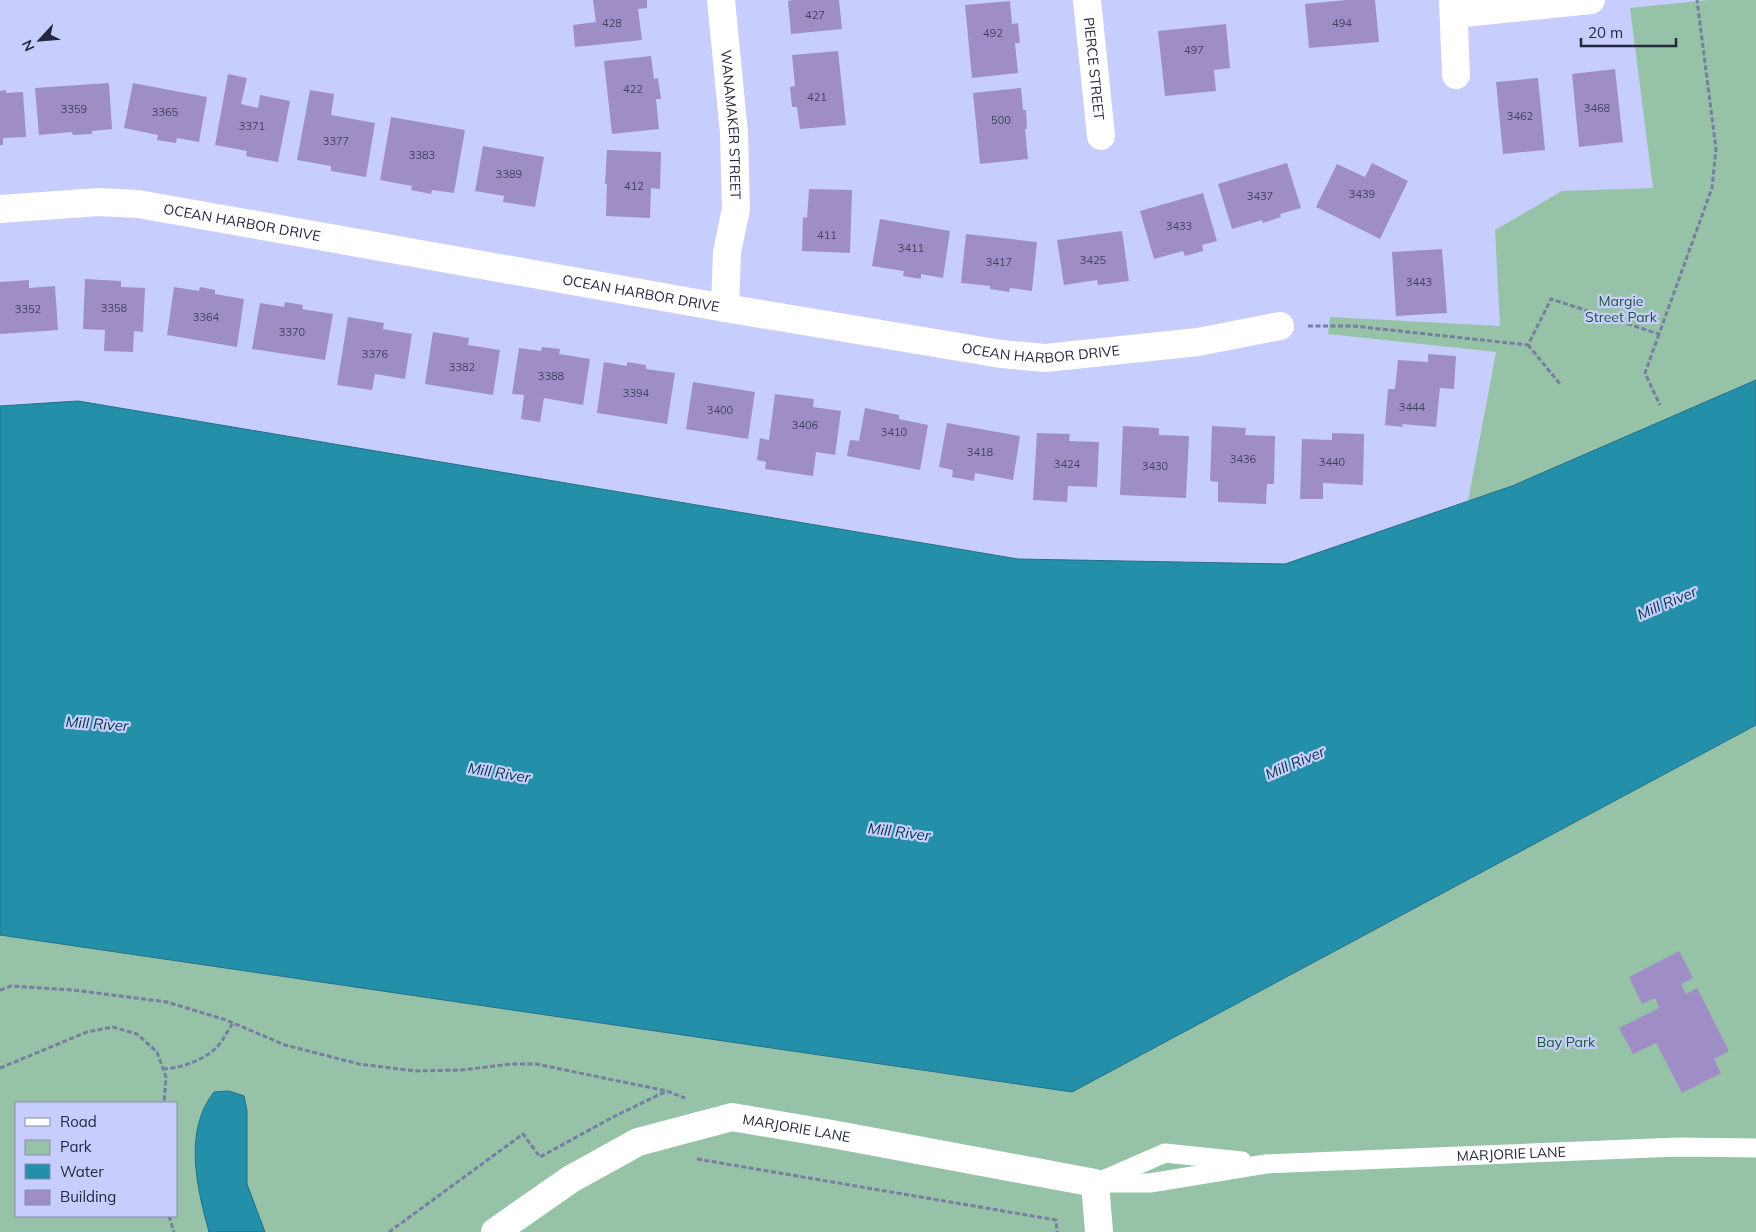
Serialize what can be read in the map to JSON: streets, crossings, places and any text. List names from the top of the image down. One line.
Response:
{"streets":{"street":["PIERCE STREET","WANAMAKER STREET","OCEAN HARBOR DRIVE","MARJORIE LANE"]},"crossings":[["WANAMAKER STREET","OCEAN HARBOR DRIVE"]],"water":["Mill River"],"parks":["Margie Street Park","Bay Park"],"house_numbers":["427","428","494","492","497","422","421","3468","3359","3365","3462","500","3371","3377","3383","3389","412","3439","3437","3433","411","3411","3425","3417","3443","3358","3352","3364","3370","3376","3382","3388","3394","3444","3400","3406","3410","3418","3436","3440","3424","3430"],"legend":["Road","Park","Water","Building"],"scale_bar":"20 m","north":"bottom left"}
